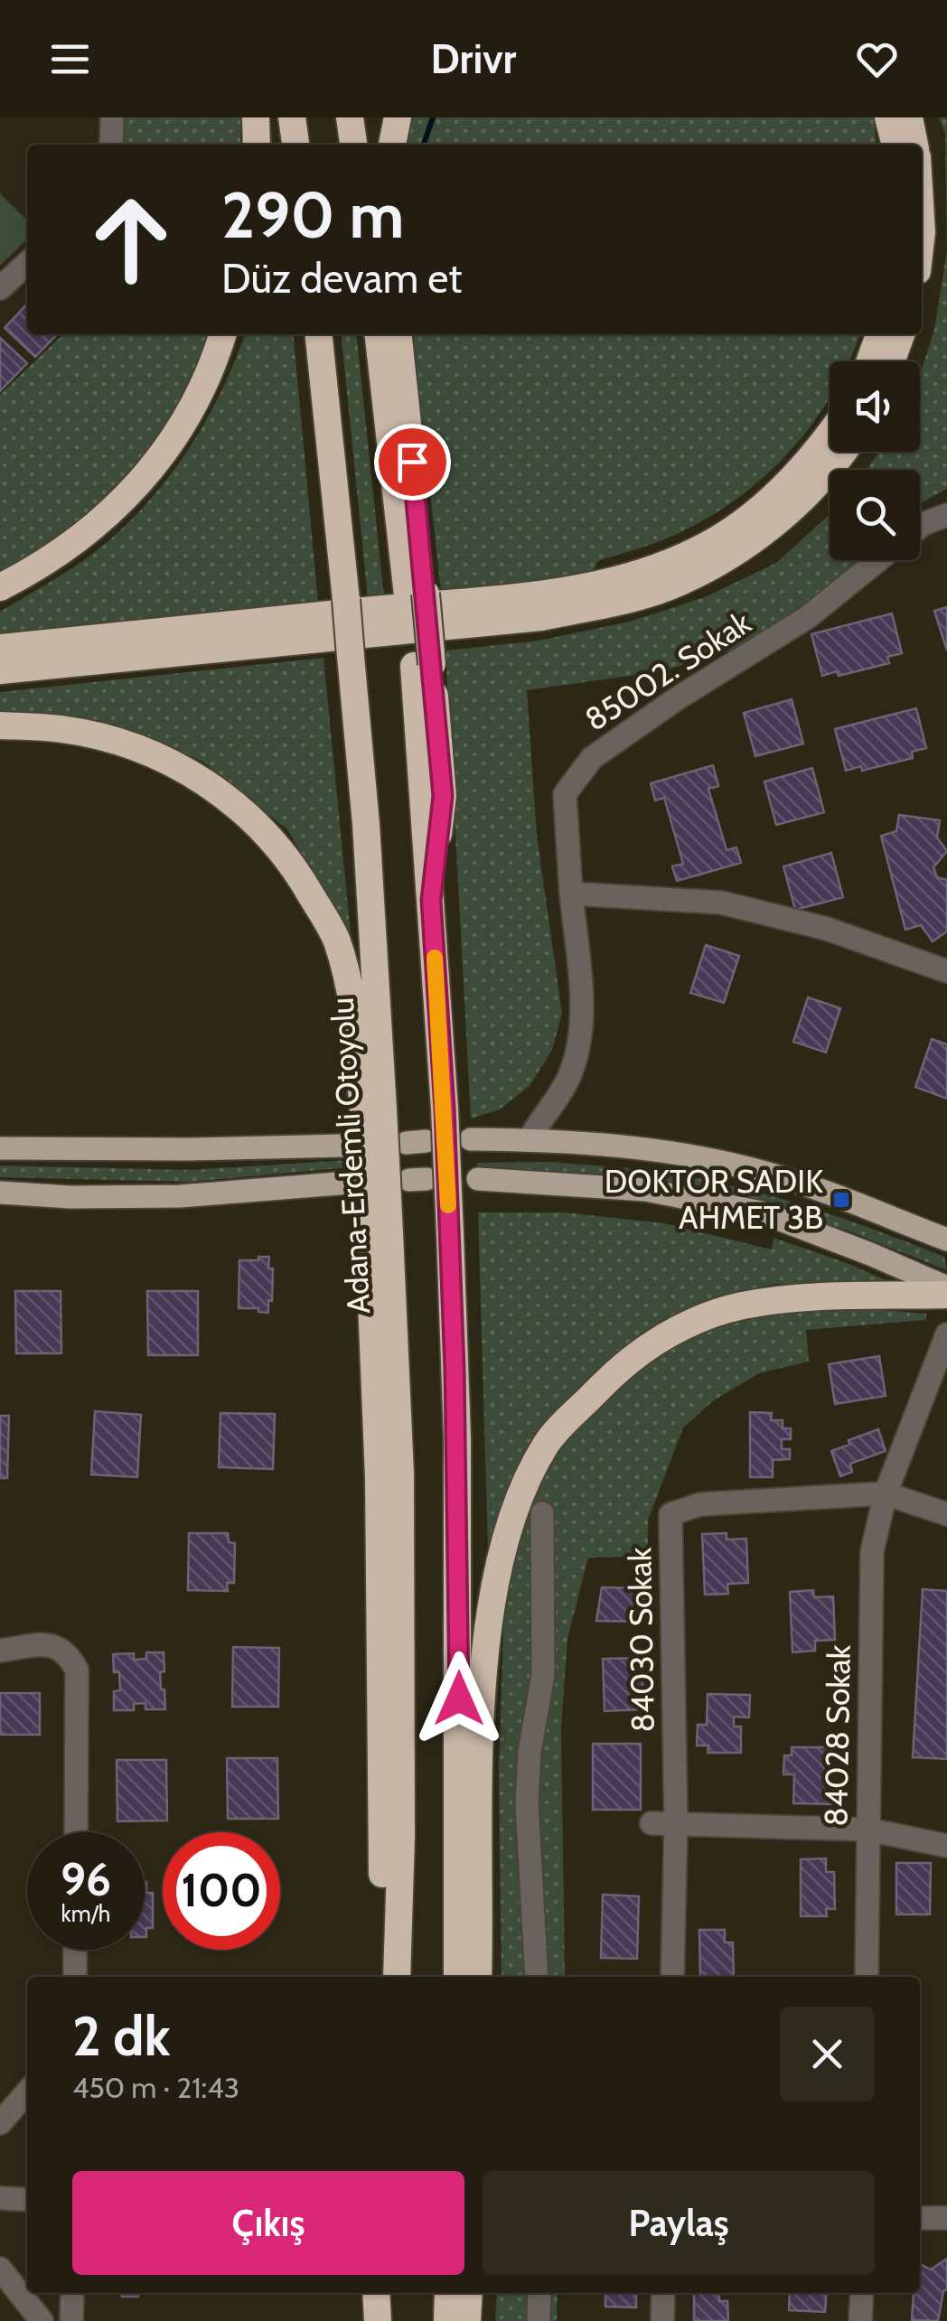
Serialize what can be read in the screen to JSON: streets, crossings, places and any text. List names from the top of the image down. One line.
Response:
{"streets":{"highway":["Adana-Erdemli Otoyolu"],"street":["85002. Sokak","84030 Sokak","84028 Sokak"]},"crossings":[["84030 Sokak","84028 Sokak"]],"places":{"transit":["DOKTOR SADIK AHMET 3B"]},"page":{"header":"Drivr","turn":["290 m","Düz devam et"],"speed":"96 km/h","limit":"100","heading":["2 dk","450 m · 21:43"],"buttons":["Çıkış","Paylaş"]}}
